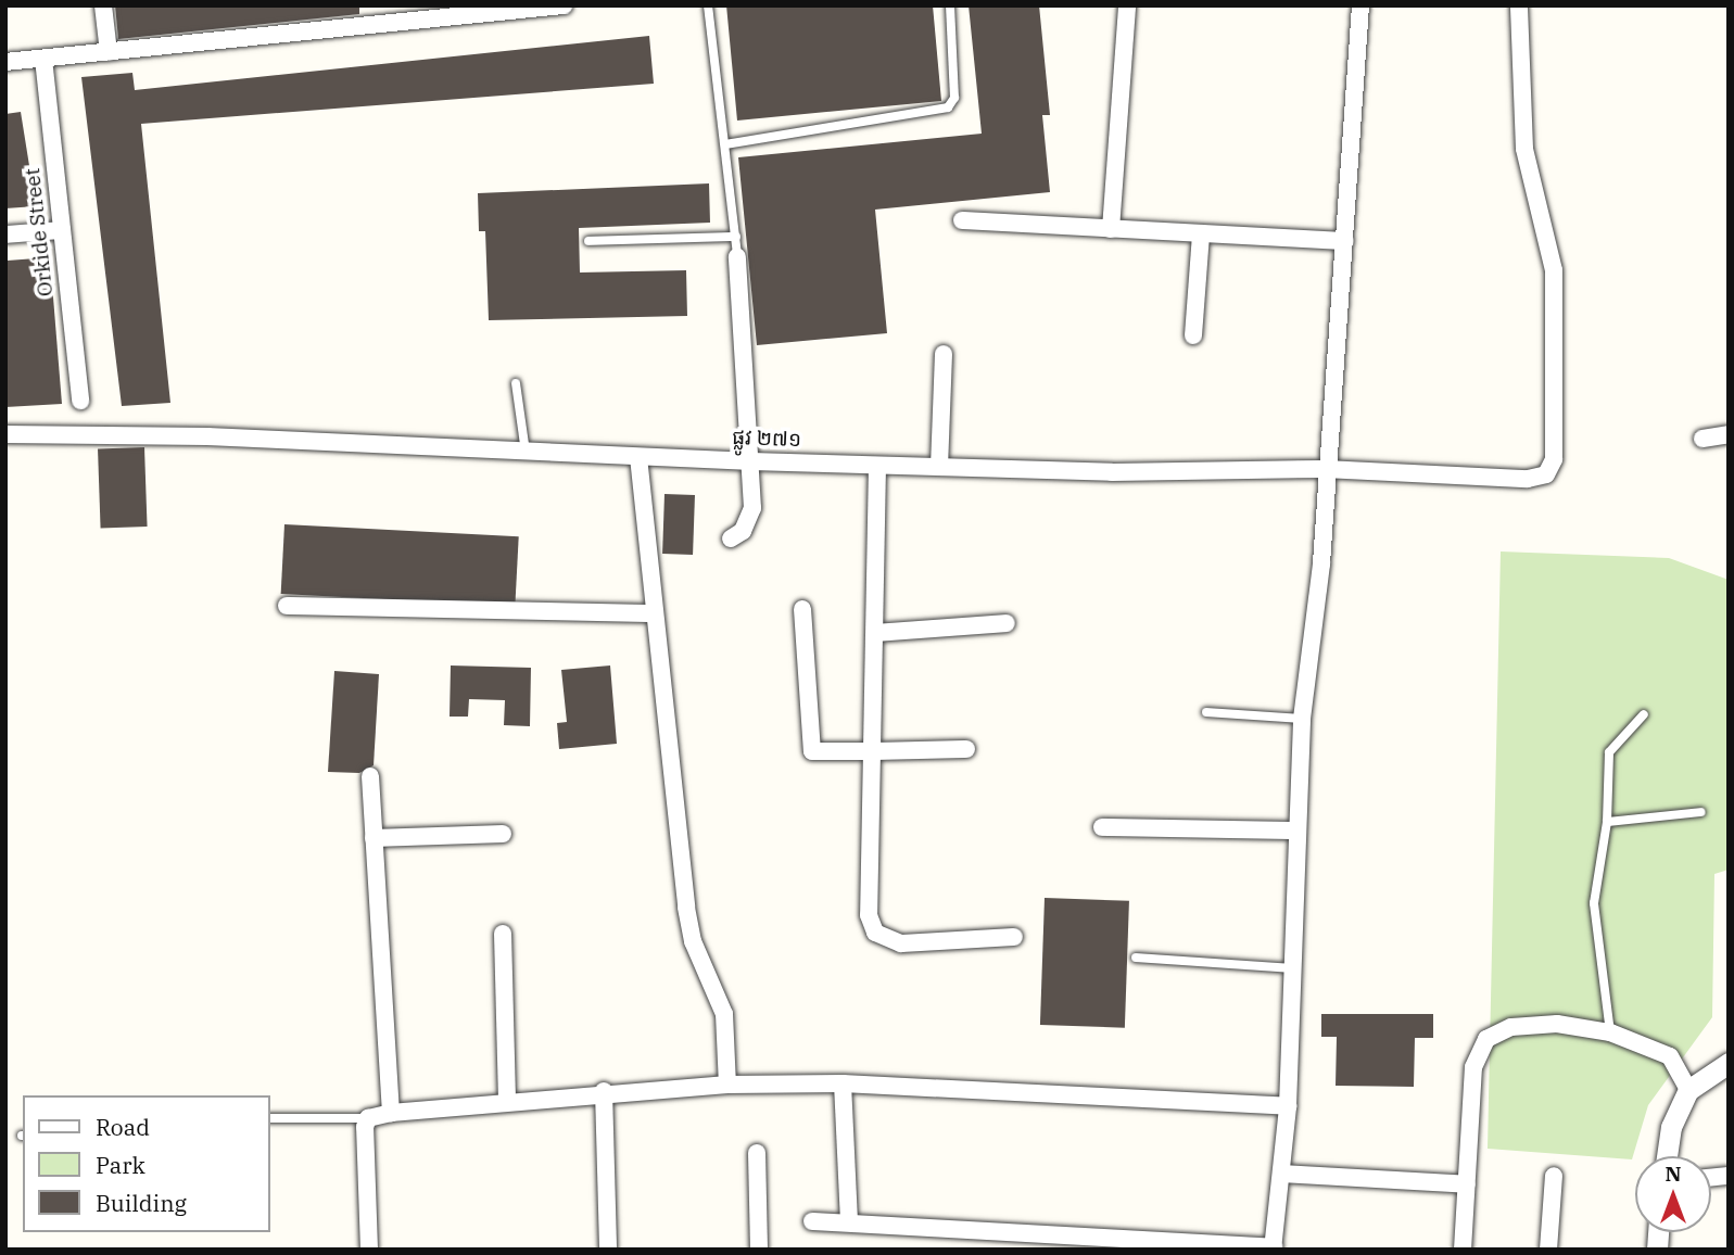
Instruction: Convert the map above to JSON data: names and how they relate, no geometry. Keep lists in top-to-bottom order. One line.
{"streets":{"street":["Orkide Street","ផ្លូវ ២៧១"]},"legend":["Road","Park","Building"],"north":"top"}
